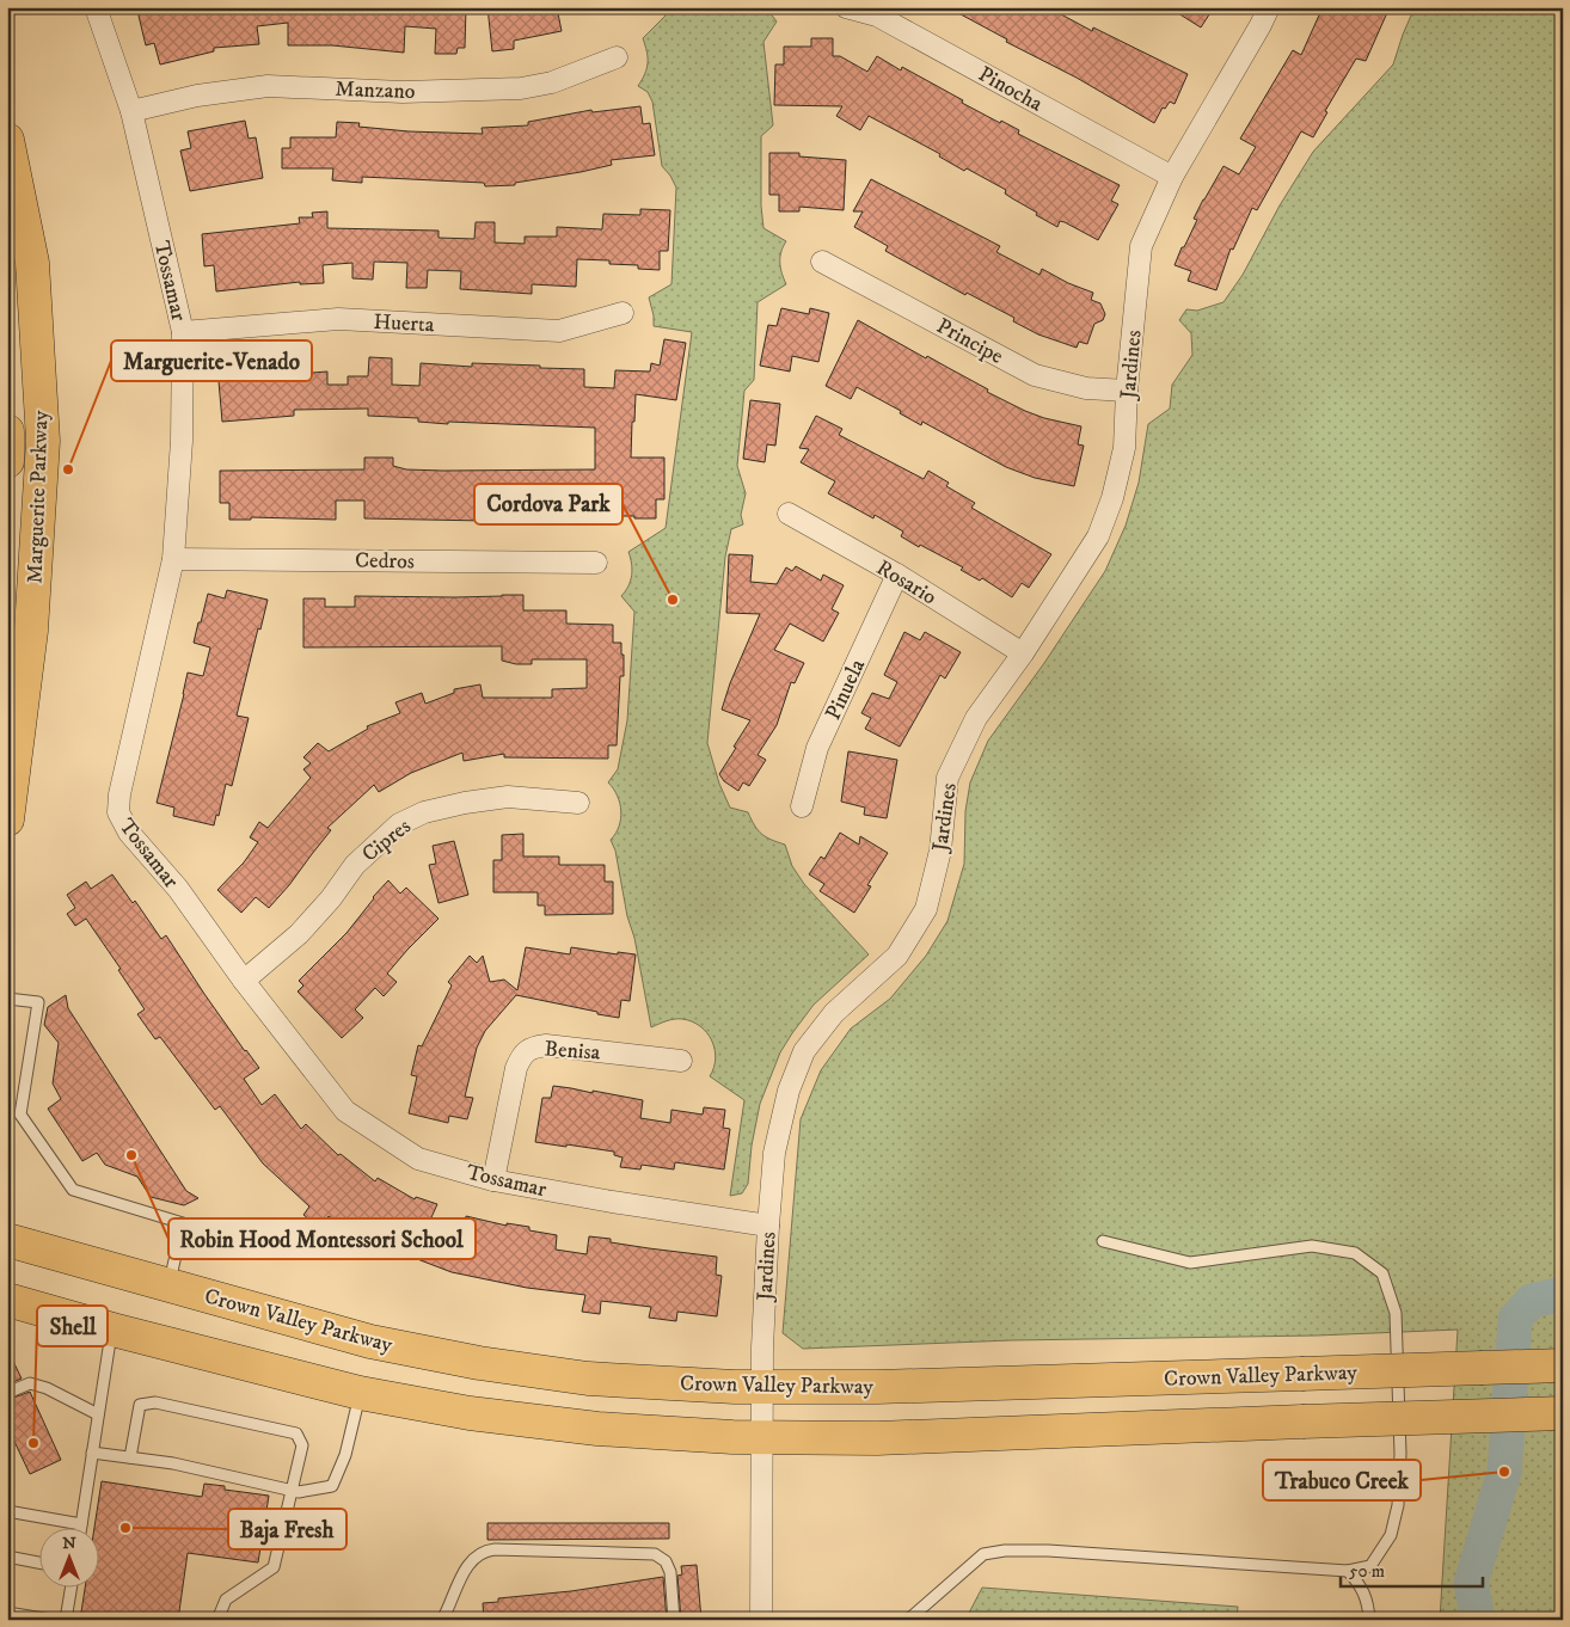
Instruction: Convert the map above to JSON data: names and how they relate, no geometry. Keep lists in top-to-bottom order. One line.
{"streets":{"main road":["Marguerite Parkway","Crown Valley Parkway"],"street":["Pinocha","Manzano","Tossamar","Huerta","Principe","Jardines","Cedros","Rosario","Pinuela","Cipres","Benisa"]},"crossings":[["Pinocha","Jardines"],["Manzano","Tossamar"],["Tossamar","Huerta"],["Tossamar","Jardines"],["Tossamar","Cedros"],["Tossamar","Cipres"],["Tossamar","Benisa"],["Principe","Jardines"],["Jardines","Rosario"],["Jardines","Crown Valley Parkway"],["Rosario","Pinuela"]],"places":["Marguerite-Venado","Cordova Park","Robin Hood Montessori School","Shell","Trabuco Creek","Baja Fresh"],"scale_bar":"50 m","north":"top"}
